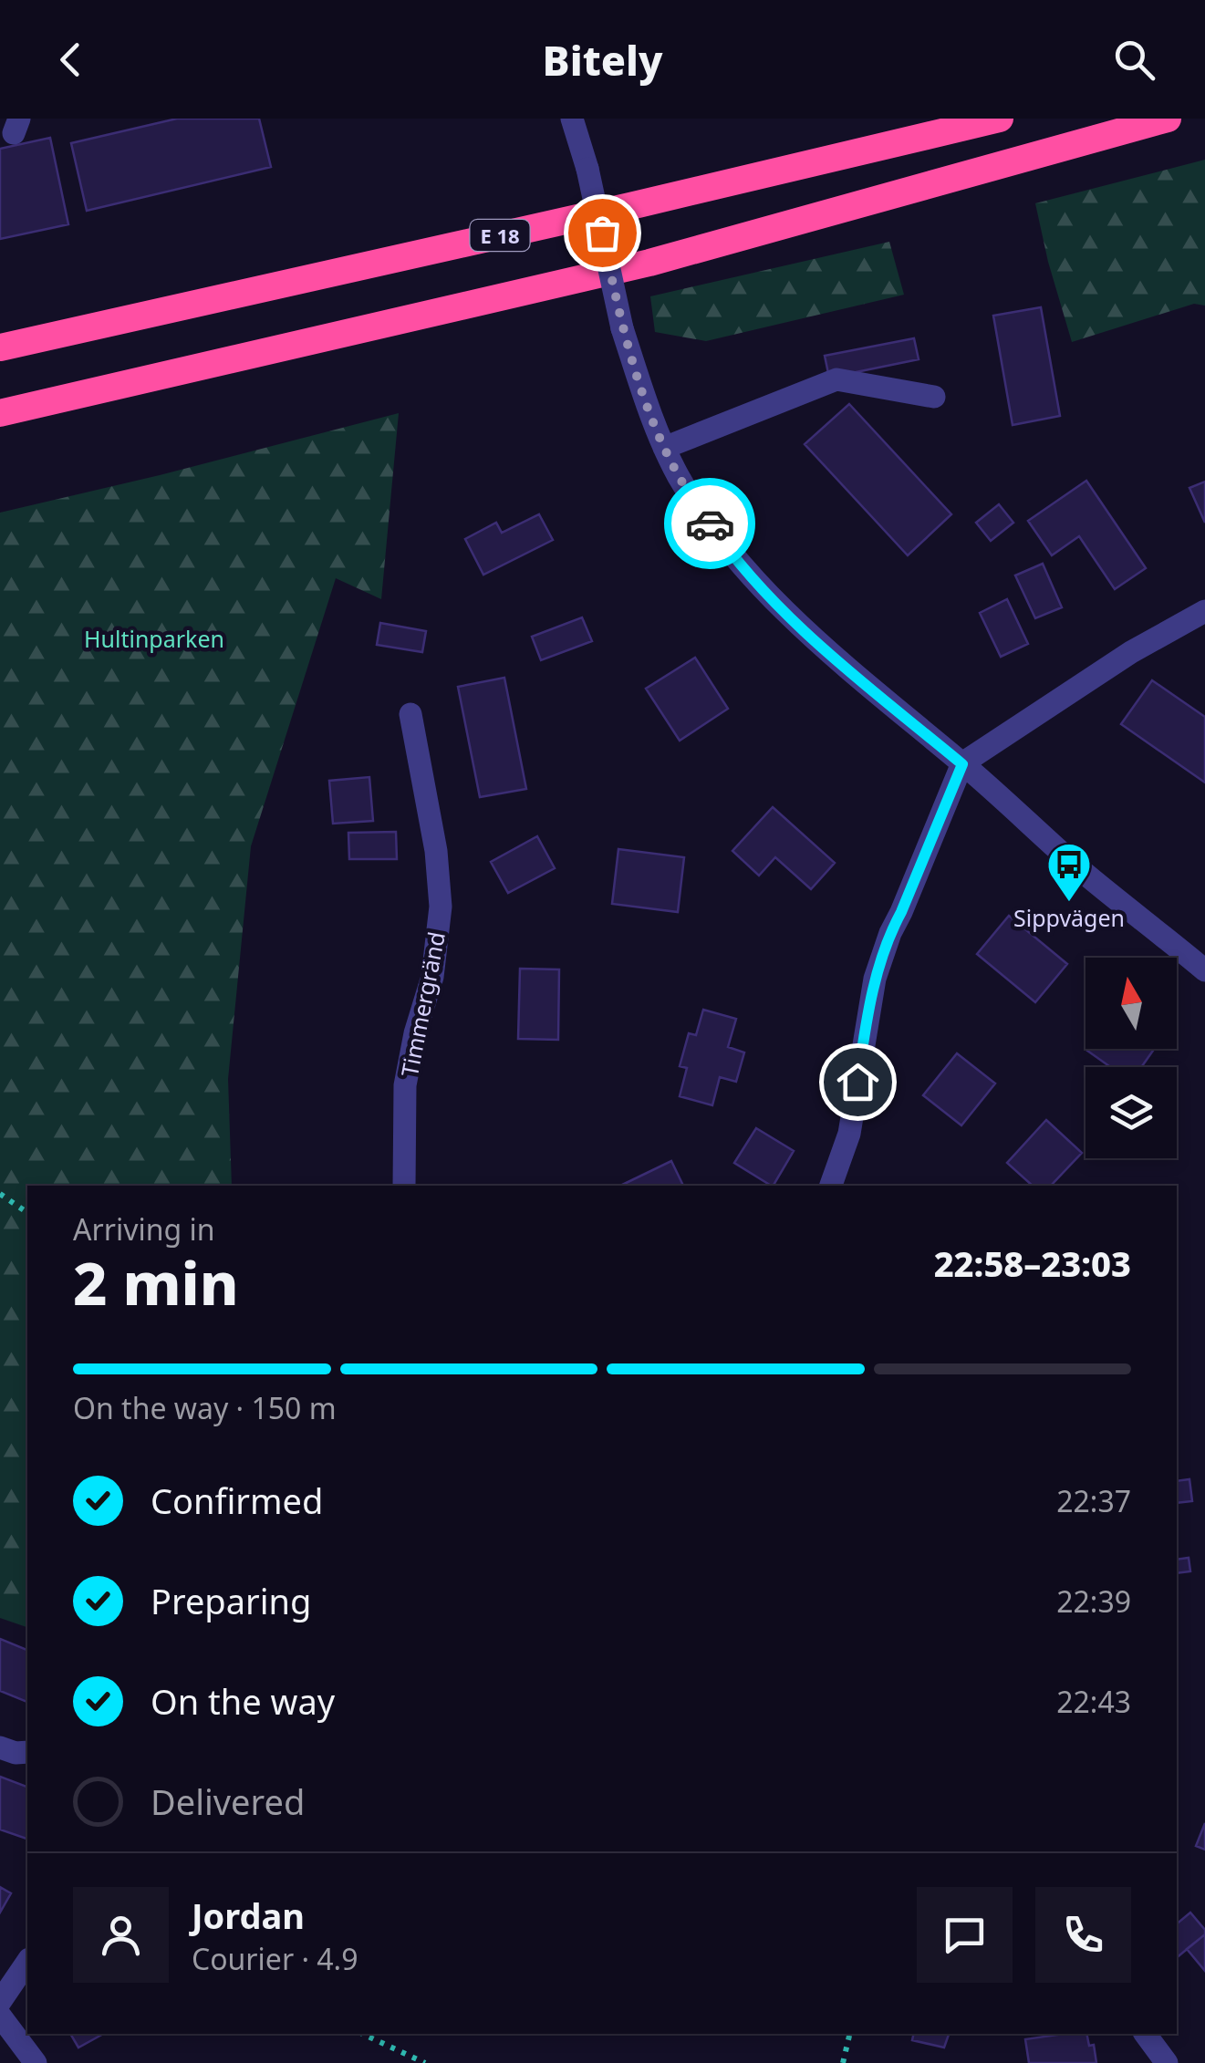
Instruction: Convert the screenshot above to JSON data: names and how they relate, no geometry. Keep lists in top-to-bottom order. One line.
{"streets":{"highway":["E 18"],"street":["Timmergränd"]},"parks":["Hultinparken"],"places":{"bus stop":["Sippvägen"]},"north":"top","page":{"header":"Bitely","heading":["2 min","Arriving in","22:58–23:03"],"panel":["Jordan","Courier · 4.9"],"bar":"On the way · 150 m","list":[["Confirmed","22:37"],["Preparing","22:39"],["On the way","22:43"],"Delivered"]}}
